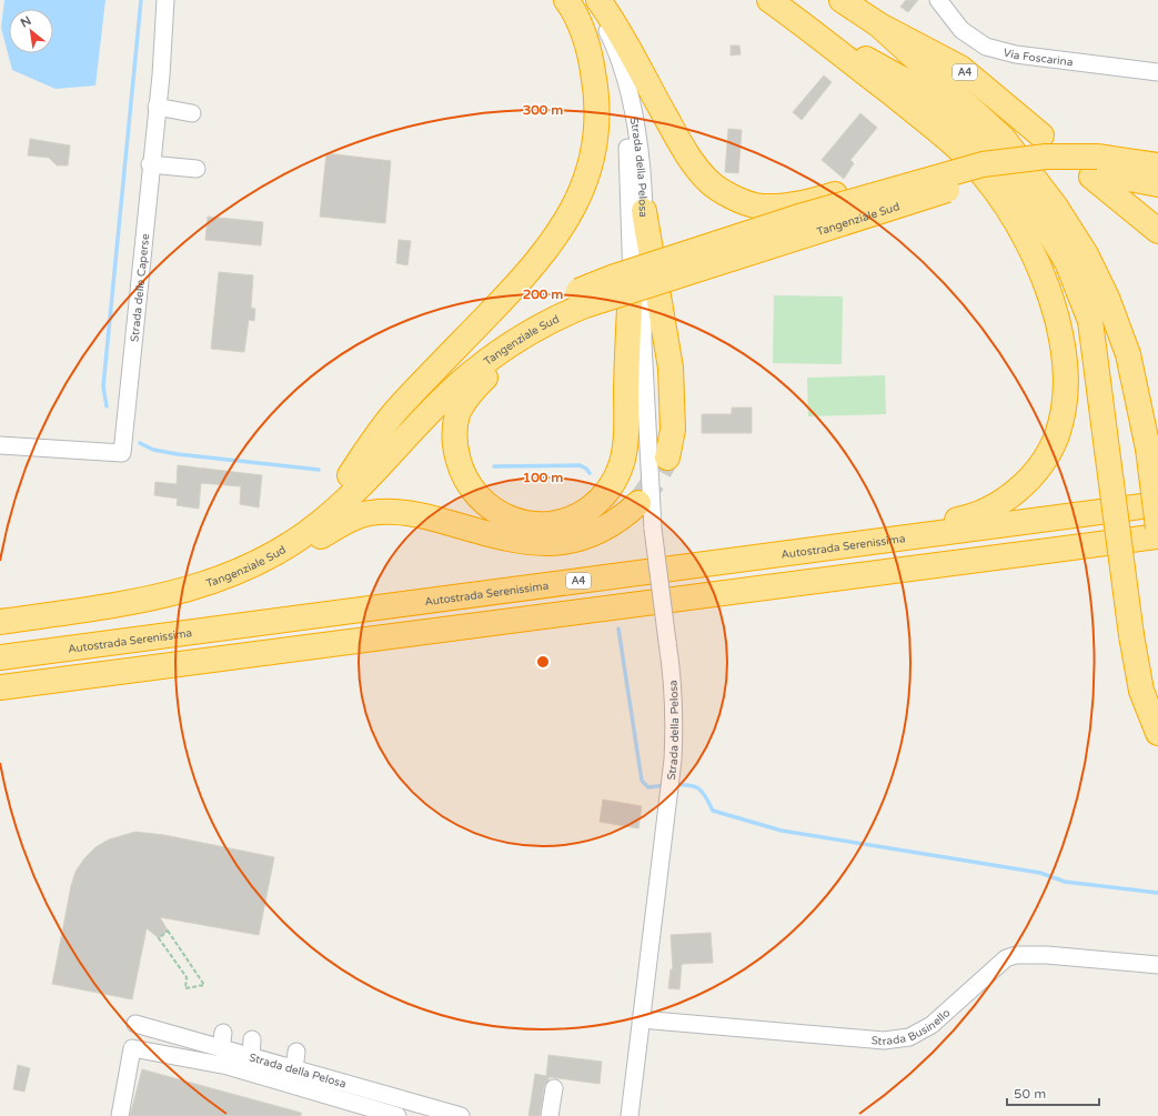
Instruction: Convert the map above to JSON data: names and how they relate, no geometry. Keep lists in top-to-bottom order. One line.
{"streets":{"highway":["A4","Tangenziale Sud","Autostrada Serenissima"],"street":["Via Foscarina","Strada della Pelosa","Strada delle Caperse","Strada Businello"]},"crossings":[["Strada della Pelosa","Strada Businello"]],"scale_bar":"50 m","north":"top left","rings":["300 m","200 m","100 m"]}
